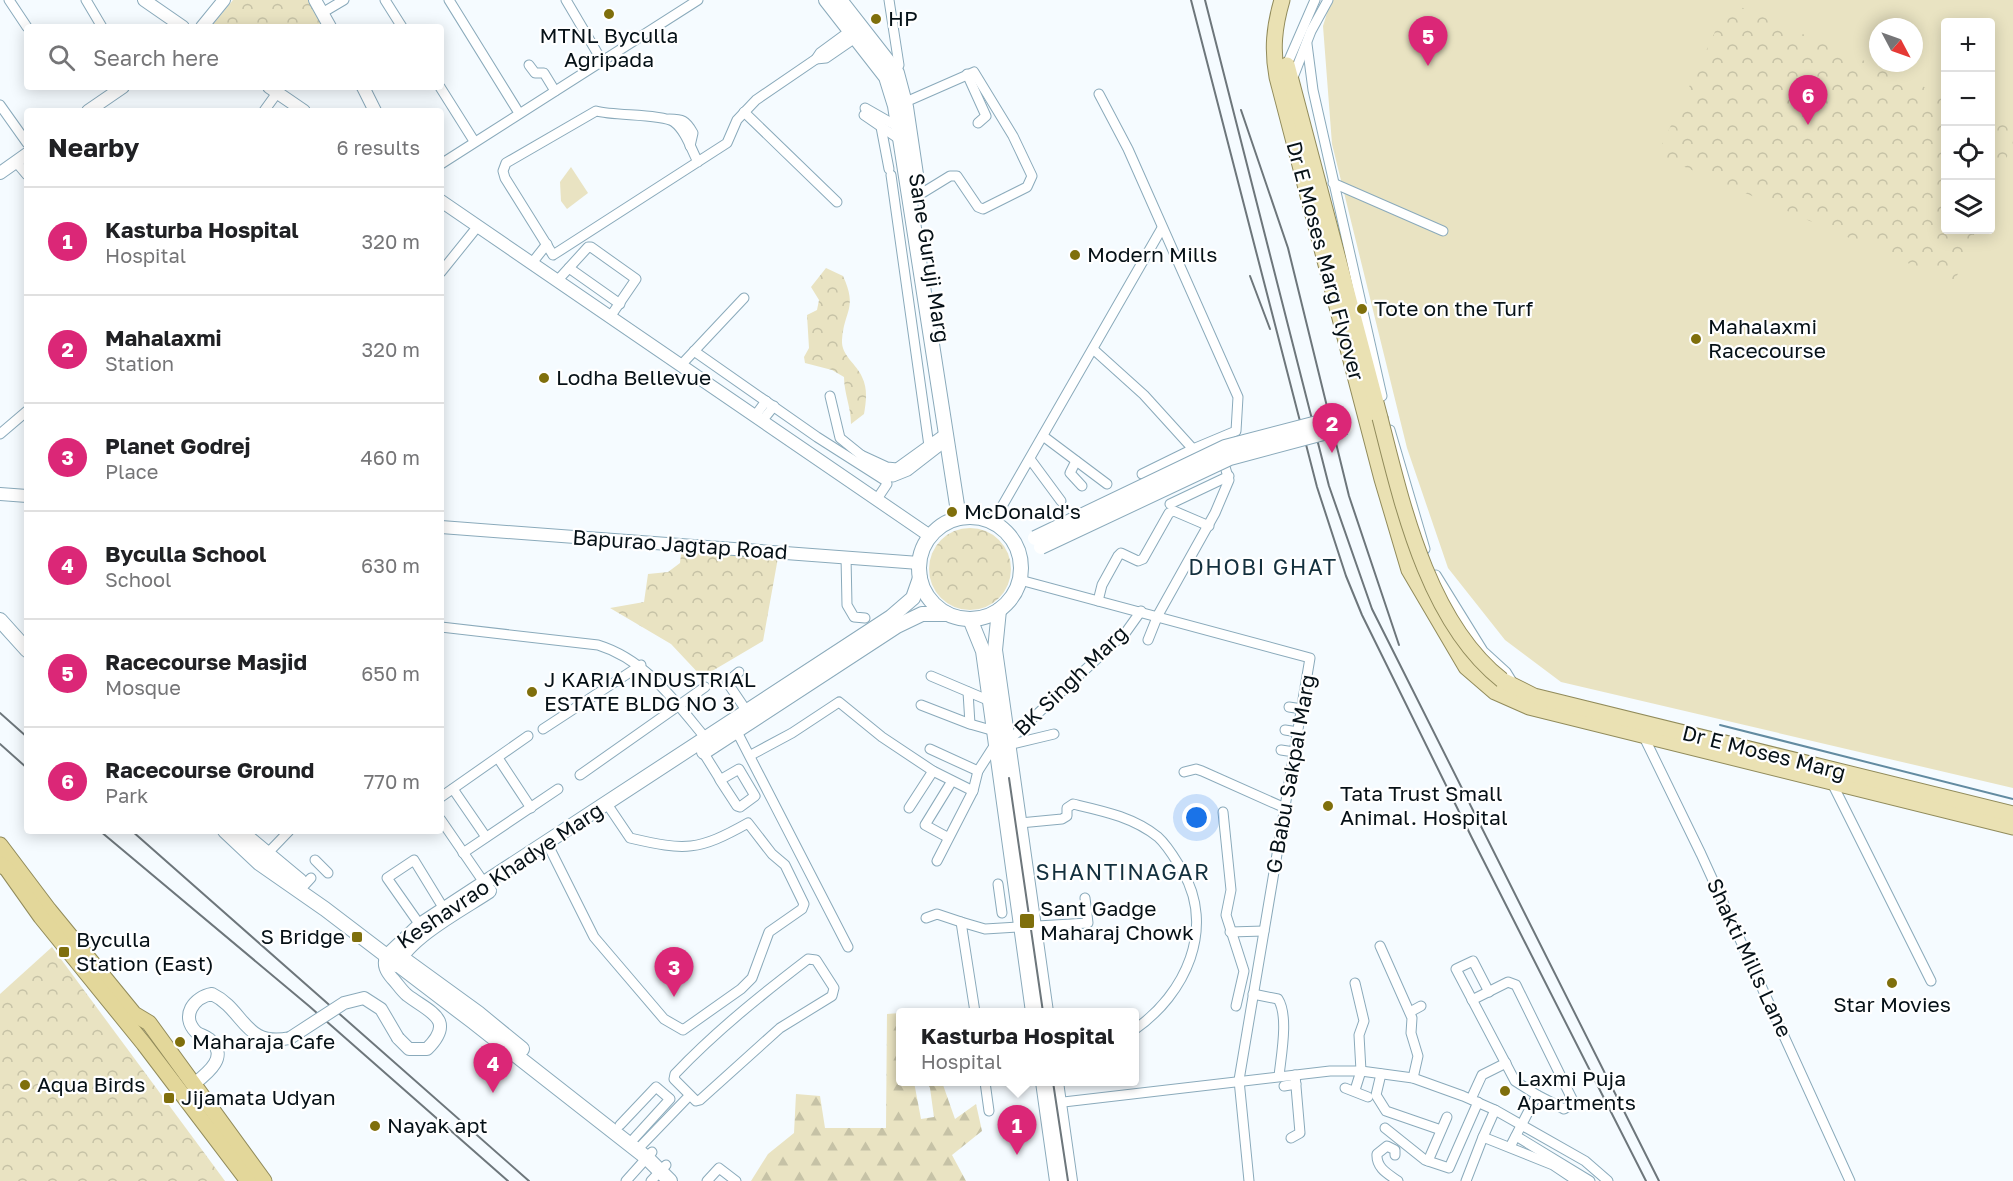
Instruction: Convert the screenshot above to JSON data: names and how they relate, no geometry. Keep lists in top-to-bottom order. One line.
{"streets":{"main road":["Sane Guruji Marg","Dr E Moses Marg Flyover","Dr E Moses Marg","Keshavrao Khadye Marg"],"street":["Bapurao Jagtap Road","BK Singh Marg","G Babu Sakpal Marg","Shakti Mills Lane"]},"crossings":[["Sane Guruji Marg","Bapurao Jagtap Road"],["Sane Guruji Marg","G Babu Sakpal Marg"],["Sane Guruji Marg","Keshavrao Khadye Marg"],["Dr E Moses Marg Flyover","Dr E Moses Marg"],["Dr E Moses Marg Flyover","Shakti Mills Lane"],["Bapurao Jagtap Road","G Babu Sakpal Marg"],["Bapurao Jagtap Road","Keshavrao Khadye Marg"],["BK Singh Marg","G Babu Sakpal Marg"],["Dr E Moses Marg","Shakti Mills Lane"],["G Babu Sakpal Marg","Keshavrao Khadye Marg"]],"districts":["DHOBI GHAT","SHANTINAGAR"],"places":{"other":["MTNL Byculla Agripada","HP","Modern Mills","Tote on the Turf","Mahalaxmi Racecourse","Lodha Bellevue","McDonald's","J KARIA INDUSTRIAL ESTATE BLDG NO 3","Tata Trust Small Animal. Hospital","Star Movies","Maharaja Cafe","Aqua Birds","Laxmi Puja Apartments","Nayak apt"],"transit":["Sant Gadge Maharaj Chowk","S Bridge","Byculla Station (East)","Jijamata Udyan"]},"north":"bottom right","page":{"pins":["5","6","2","3","4","1"],"map_buttons":["+","−"],"search":"Search here","heading":["Nearby","6 results"],"list":[{"mark":"1","name":"Kasturba Hospital","note":"Hospital","value":"320 m"},{"mark":"2","name":"Mahalaxmi","note":"Station","value":"320 m"},{"mark":"3","name":"Planet Godrej","note":"Place","value":"460 m"},{"mark":"4","name":"Byculla School","note":"School","value":"630 m"},{"mark":"5","name":"Racecourse Masjid","note":"Mosque","value":"650 m"},{"mark":"6","name":"Racecourse Ground","note":"Park","value":"770 m"}],"popup":["Kasturba Hospital","Hospital"]}}
